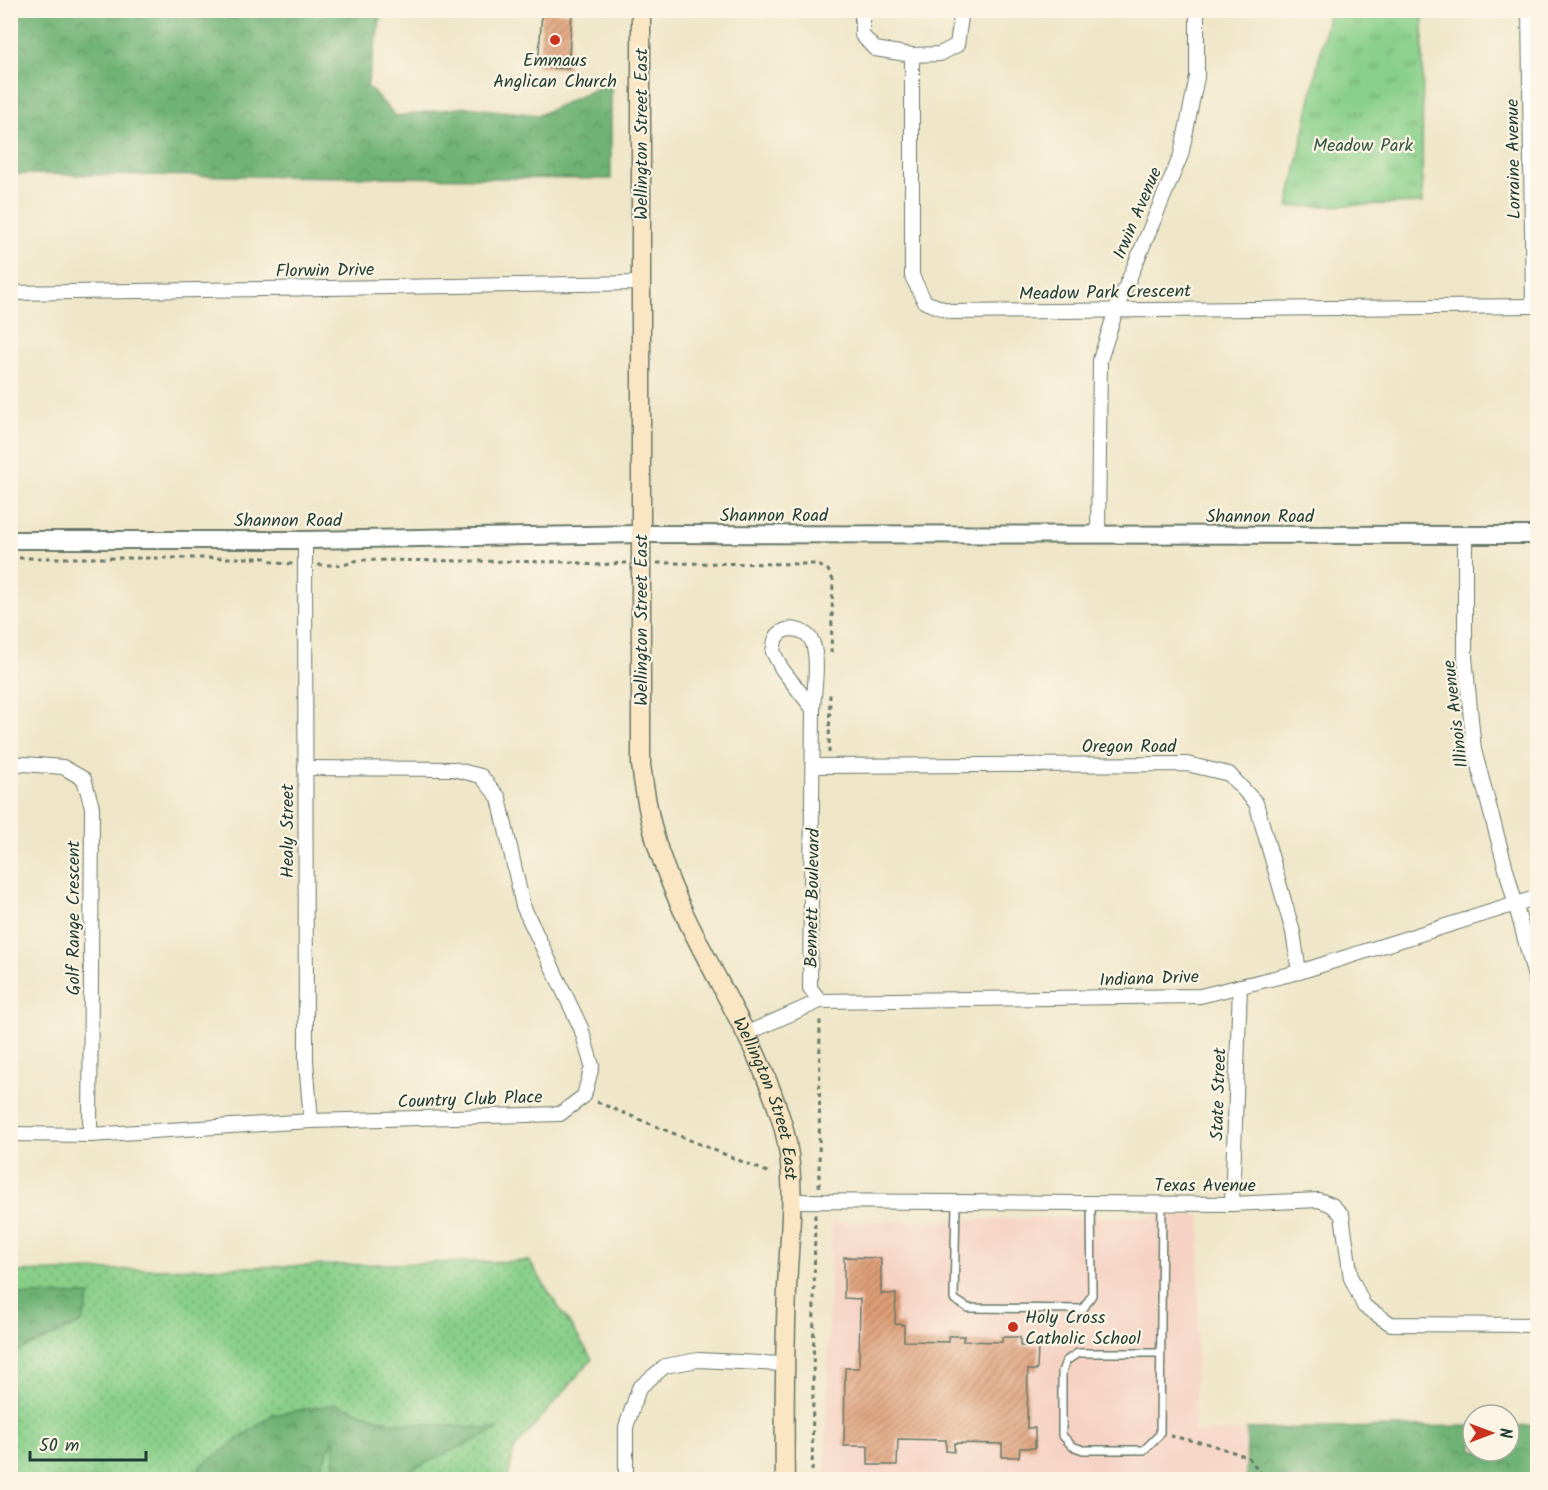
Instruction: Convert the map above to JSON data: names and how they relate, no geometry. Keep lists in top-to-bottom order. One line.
{"streets":{"main road":["Wellington Street East"],"street":["Lorraine Avenue","Irwin Avenue","Florwin Drive","Meadow Park Crescent","Shannon Road","Illinois Avenue","Oregon Road","Healy Street","Bennett Boulevard","Golf Range Crescent","Indiana Drive","State Street","Country Club Place","Texas Avenue"]},"crossings":[["Wellington Street East","Florwin Drive"],["Wellington Street East","Shannon Road"],["Wellington Street East","Texas Avenue"],["Lorraine Avenue","Meadow Park Crescent"],["Irwin Avenue","Meadow Park Crescent"],["Irwin Avenue","Shannon Road"],["Shannon Road","Illinois Avenue"],["Shannon Road","Healy Street"],["Illinois Avenue","Indiana Drive"],["Oregon Road","Bennett Boulevard"],["Oregon Road","Indiana Drive"],["Healy Street","Country Club Place"],["Bennett Boulevard","Indiana Drive"],["Golf Range Crescent","Country Club Place"],["Indiana Drive","State Street"],["State Street","Texas Avenue"]],"parks":["Meadow Park"],"places":["Emmaus Anglican Church","Holy Cross Catholic School"],"scale_bar":"50 m","north":"right"}
